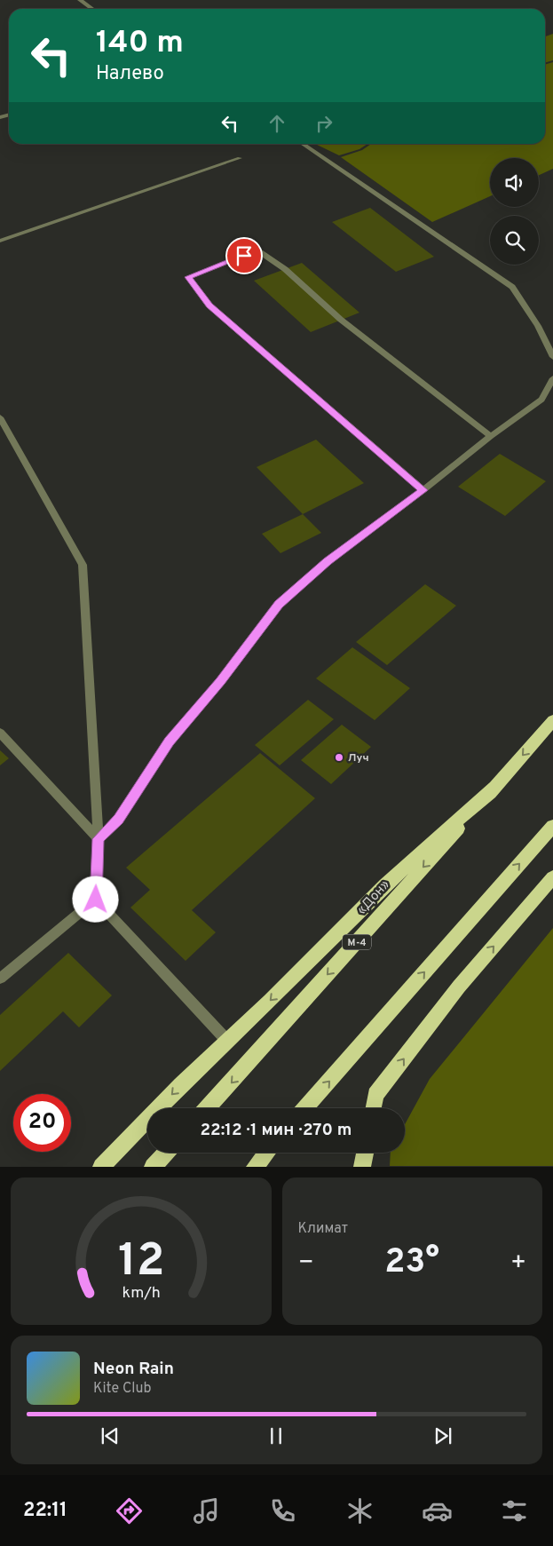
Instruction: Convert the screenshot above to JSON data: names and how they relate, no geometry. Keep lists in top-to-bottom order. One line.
{"streets":{"highway":["«Дон»","М-4"]},"places":["Луч"],"page":{"turn":["140 m","Налево"],"limit":"20","trip":"22:12 · 1 мин · 270 m","tile":"Климат","heat":["−","23°","+"],"song":["Neon Rain","Kite Club"],"tabs":"22:11","gauge":["12","km/h"]}}
